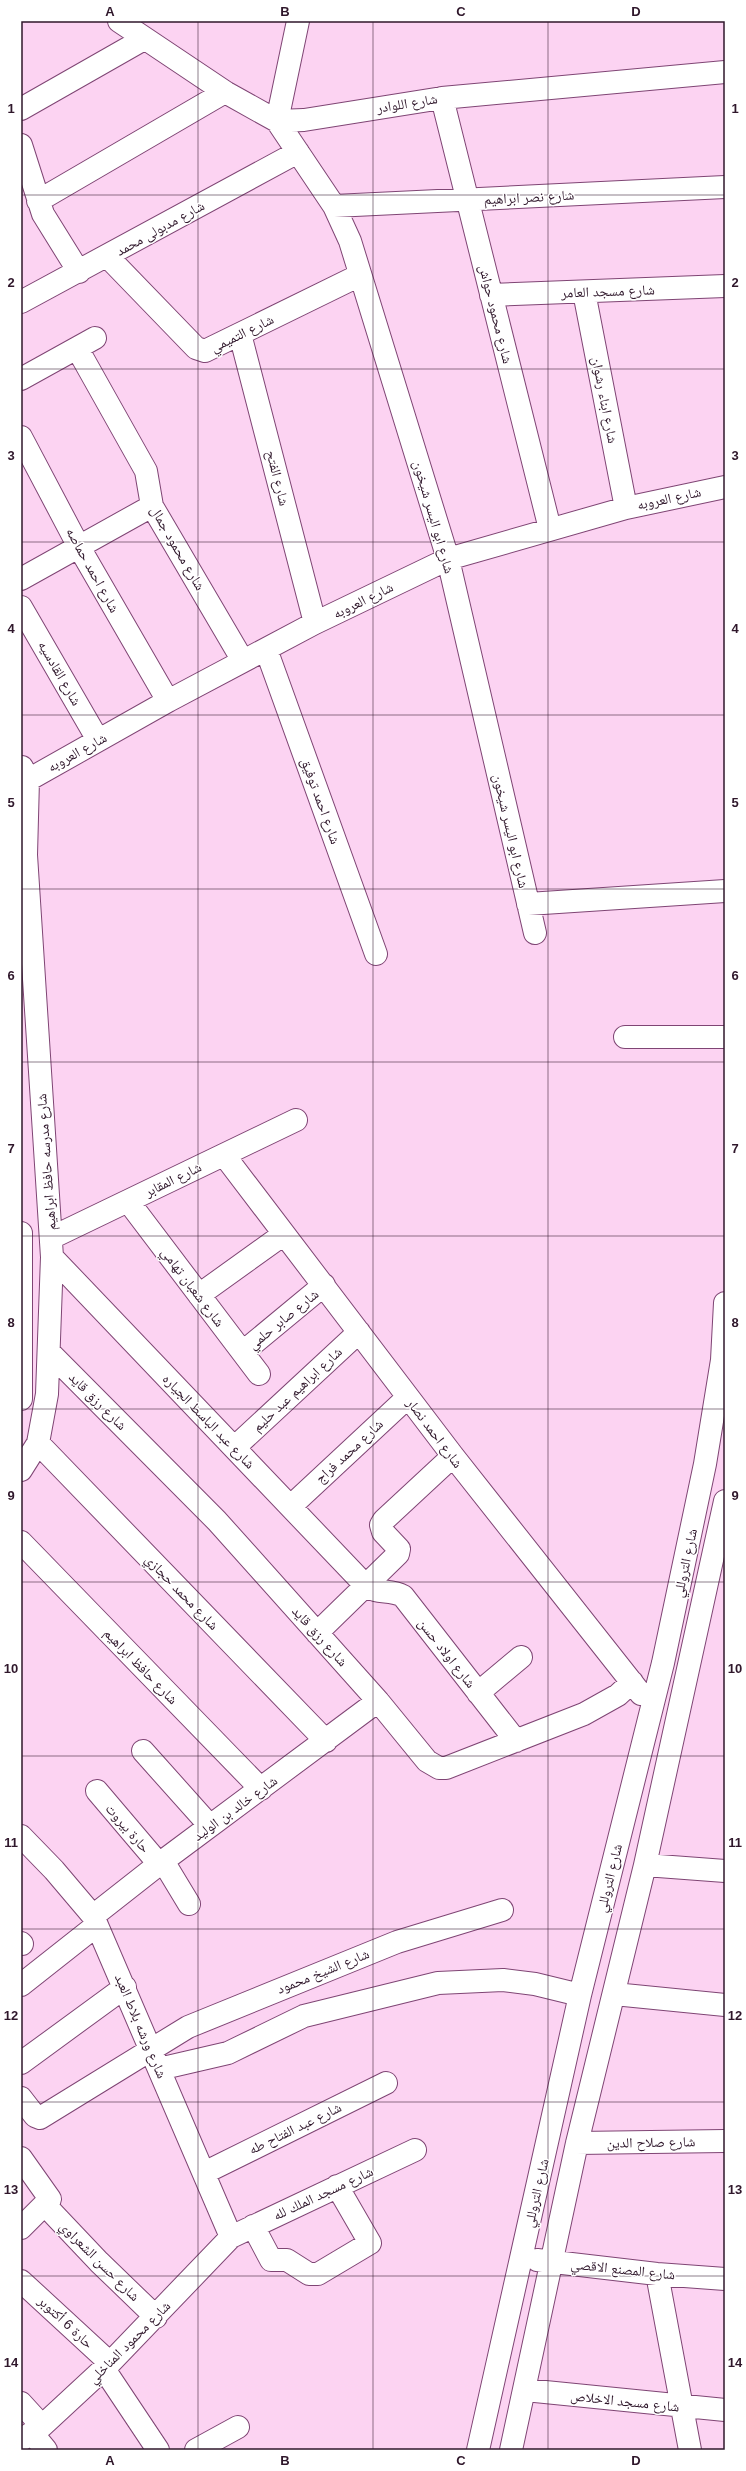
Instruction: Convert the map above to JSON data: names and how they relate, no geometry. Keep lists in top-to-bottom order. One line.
{"streets":{"street":["شارع اللوادر","شارع نصر ابراهيم","شارع مدبولى محمد","شارع مسجد العامر","شارع محمود حواش","شارع التميمي","شارع ابناء رشوان","شارع الفتح","شارع العروبه","شارع ابو اليسر شيخون","شارع محمود جمال","شارع احمد حماصه","شارع القادسيه","شارع احمد توفيق","شارع مدرسه حافظ ابراهيم","شارع المقابر","شارع شعبان تهامي","شارع صابر حلمي","شارع ابراهيم عبد حليم","شارع رزق قايد","شارع عبد الباسط الجياره","شارع احمد نصار","شارع محمد فراج","شارع التروللي","شارع محمد حجازي","شارع اولاد حسن","شارع حافظ ابراهيم","شارع خالد بن الوليد","حارة بيروت","شارع الشيخ محمود","شارع ورشه بلاط العبد","شارع عبد الفتاح طه","شارع صلاح الدين","شارع مسجد الملك لله","شارع حسن الشعراوي","شارع المصنع الاقصي","حارة 6 أكتوبر","شارع محمود المناخلي","شارع مسجد الاخلاص"]},"crossings":[["شارع اللوادر","شارع محمود حواش"],["شارع اللوادر","شارع ابو اليسر شيخون"],["شارع نصر ابراهيم","شارع محمود حواش"],["شارع نصر ابراهيم","شارع ابو اليسر شيخون"],["شارع مدبولى محمد","شارع التميمي"],["شارع مدبولى محمد","شارع ابو اليسر شيخون"],["شارع مسجد العامر","شارع محمود حواش"],["شارع مسجد العامر","شارع ابناء رشوان"],["شارع محمود حواش","شارع العروبه"],["شارع التميمي","شارع الفتح"],["شارع التميمي","شارع ابو اليسر شيخون"],["شارع ابناء رشوان","شارع العروبه"],["شارع الفتح","شارع العروبه"],["شارع العروبه","شارع ابو اليسر شيخون"],["شارع العروبه","شارع محمود جمال"],["شارع العروبه","شارع احمد حماصه"],["شارع العروبه","شارع القادسيه"],["شارع العروبه","شارع احمد توفيق"],["شارع العروبه","شارع مدرسه حافظ ابراهيم"],["شارع مدرسه حافظ ابراهيم","شارع المقابر"],["شارع مدرسه حافظ ابراهيم","شارع رزق قايد"],["شارع مدرسه حافظ ابراهيم","شارع عبد الباسط الجياره"],["شارع مدرسه حافظ ابراهيم","شارع محمد حجازي"],["شارع المقابر","شارع شعبان تهامي"],["شارع المقابر","شارع عبد الباسط الجياره"],["شارع المقابر","شارع احمد نصار"],["شارع شعبان تهامي","شارع صابر حلمي"],["شارع صابر حلمي","شارع احمد نصار"],["شارع ابراهيم عبد حليم","شارع عبد الباسط الجياره"],["شارع ابراهيم عبد حليم","شارع احمد نصار"],["شارع رزق قايد","شارع احمد نصار"],["شارع رزق قايد","شارع اولاد حسن"],["شارع رزق قايد","شارع خالد بن الوليد"],["شارع عبد الباسط الجياره","شارع محمد فراج"],["شارع عبد الباسط الجياره","شارع اولاد حسن"],["شارع احمد نصار","شارع محمد فراج"],["شارع احمد نصار","شارع التروللي"],["شارع التروللي","شارع صلاح الدين"],["شارع التروللي","شارع المصنع الاقصي"],["شارع التروللي","شارع مسجد الاخلاص"],["شارع محمد حجازي","شارع خالد بن الوليد"],["شارع حافظ ابراهيم","شارع خالد بن الوليد"],["شارع خالد بن الوليد","حارة بيروت"],["شارع خالد بن الوليد","شارع ورشه بلاط العبد"],["شارع الشيخ محمود","شارع ورشه بلاط العبد"],["شارع ورشه بلاط العبد","شارع عبد الفتاح طه"],["شارع ورشه بلاط العبد","شارع مسجد الملك لله"],["شارع ورشه بلاط العبد","شارع محمود المناخلي"],["شارع مسجد الملك لله","شارع محمود المناخلي"],["شارع حسن الشعراوي","شارع محمود المناخلي"],["حارة 6 أكتوبر","شارع محمود المناخلي"]],"grid":{"columns":["A","B","C","D"],"rows":["1","2","3","4","5","6","7","8","9","10","11","12","13","14"]}}
